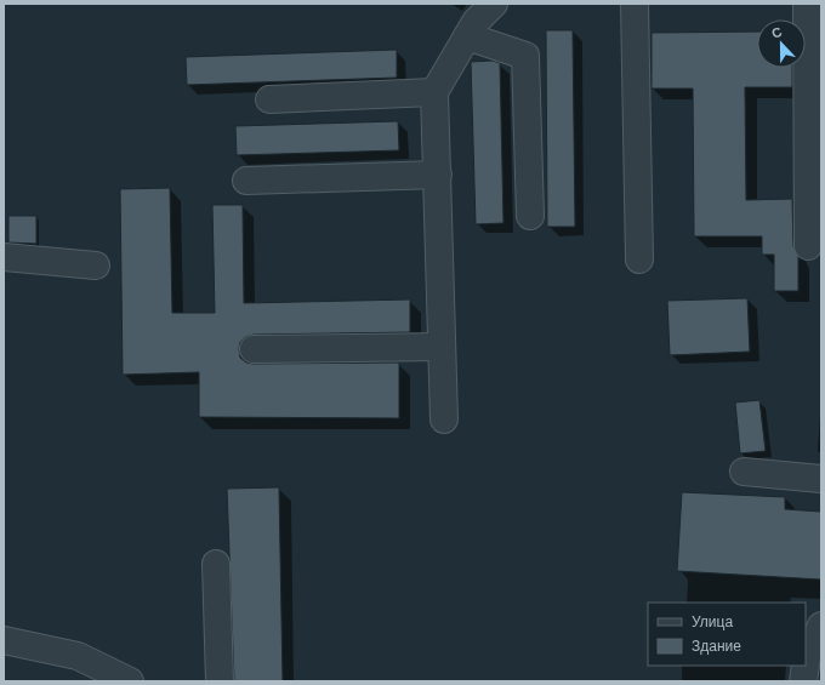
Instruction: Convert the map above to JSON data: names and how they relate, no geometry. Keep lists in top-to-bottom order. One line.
{"legend":["Улица","Здание"],"north":"top"}
